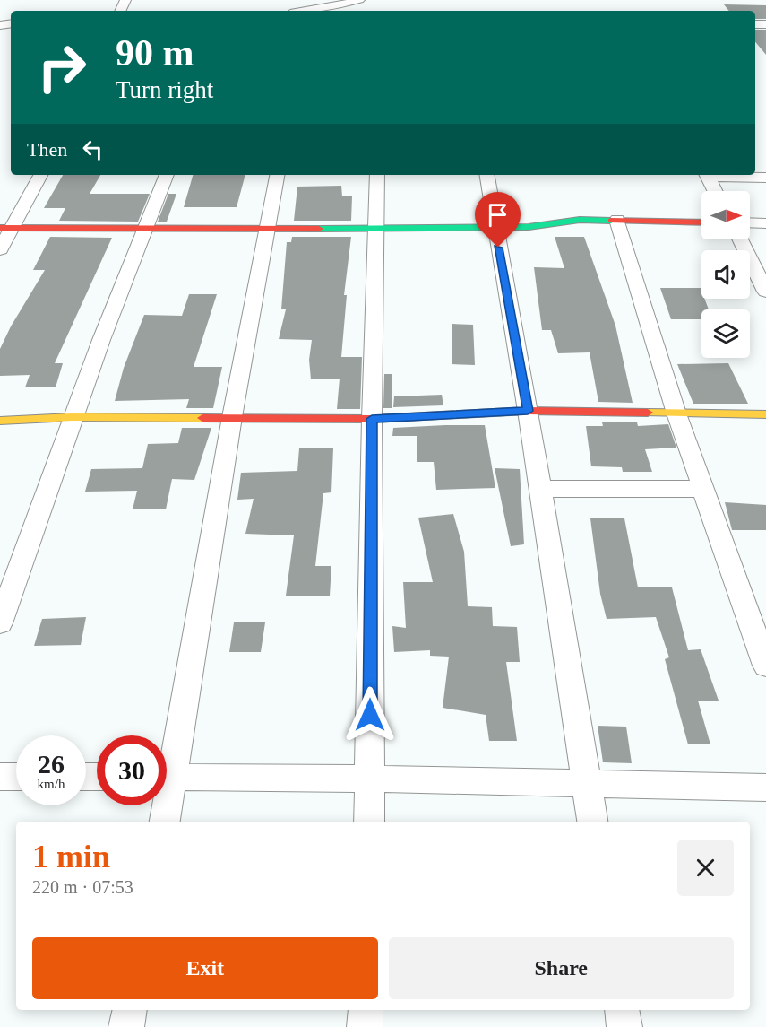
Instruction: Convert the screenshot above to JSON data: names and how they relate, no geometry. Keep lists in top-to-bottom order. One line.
{"north":"right","page":{"turn":["90 m","Turn right"],"then":"Then","speed":"26 km/h","limit":"30","heading":["1 min","220 m · 07:53"],"buttons":["Exit","Share"]}}
